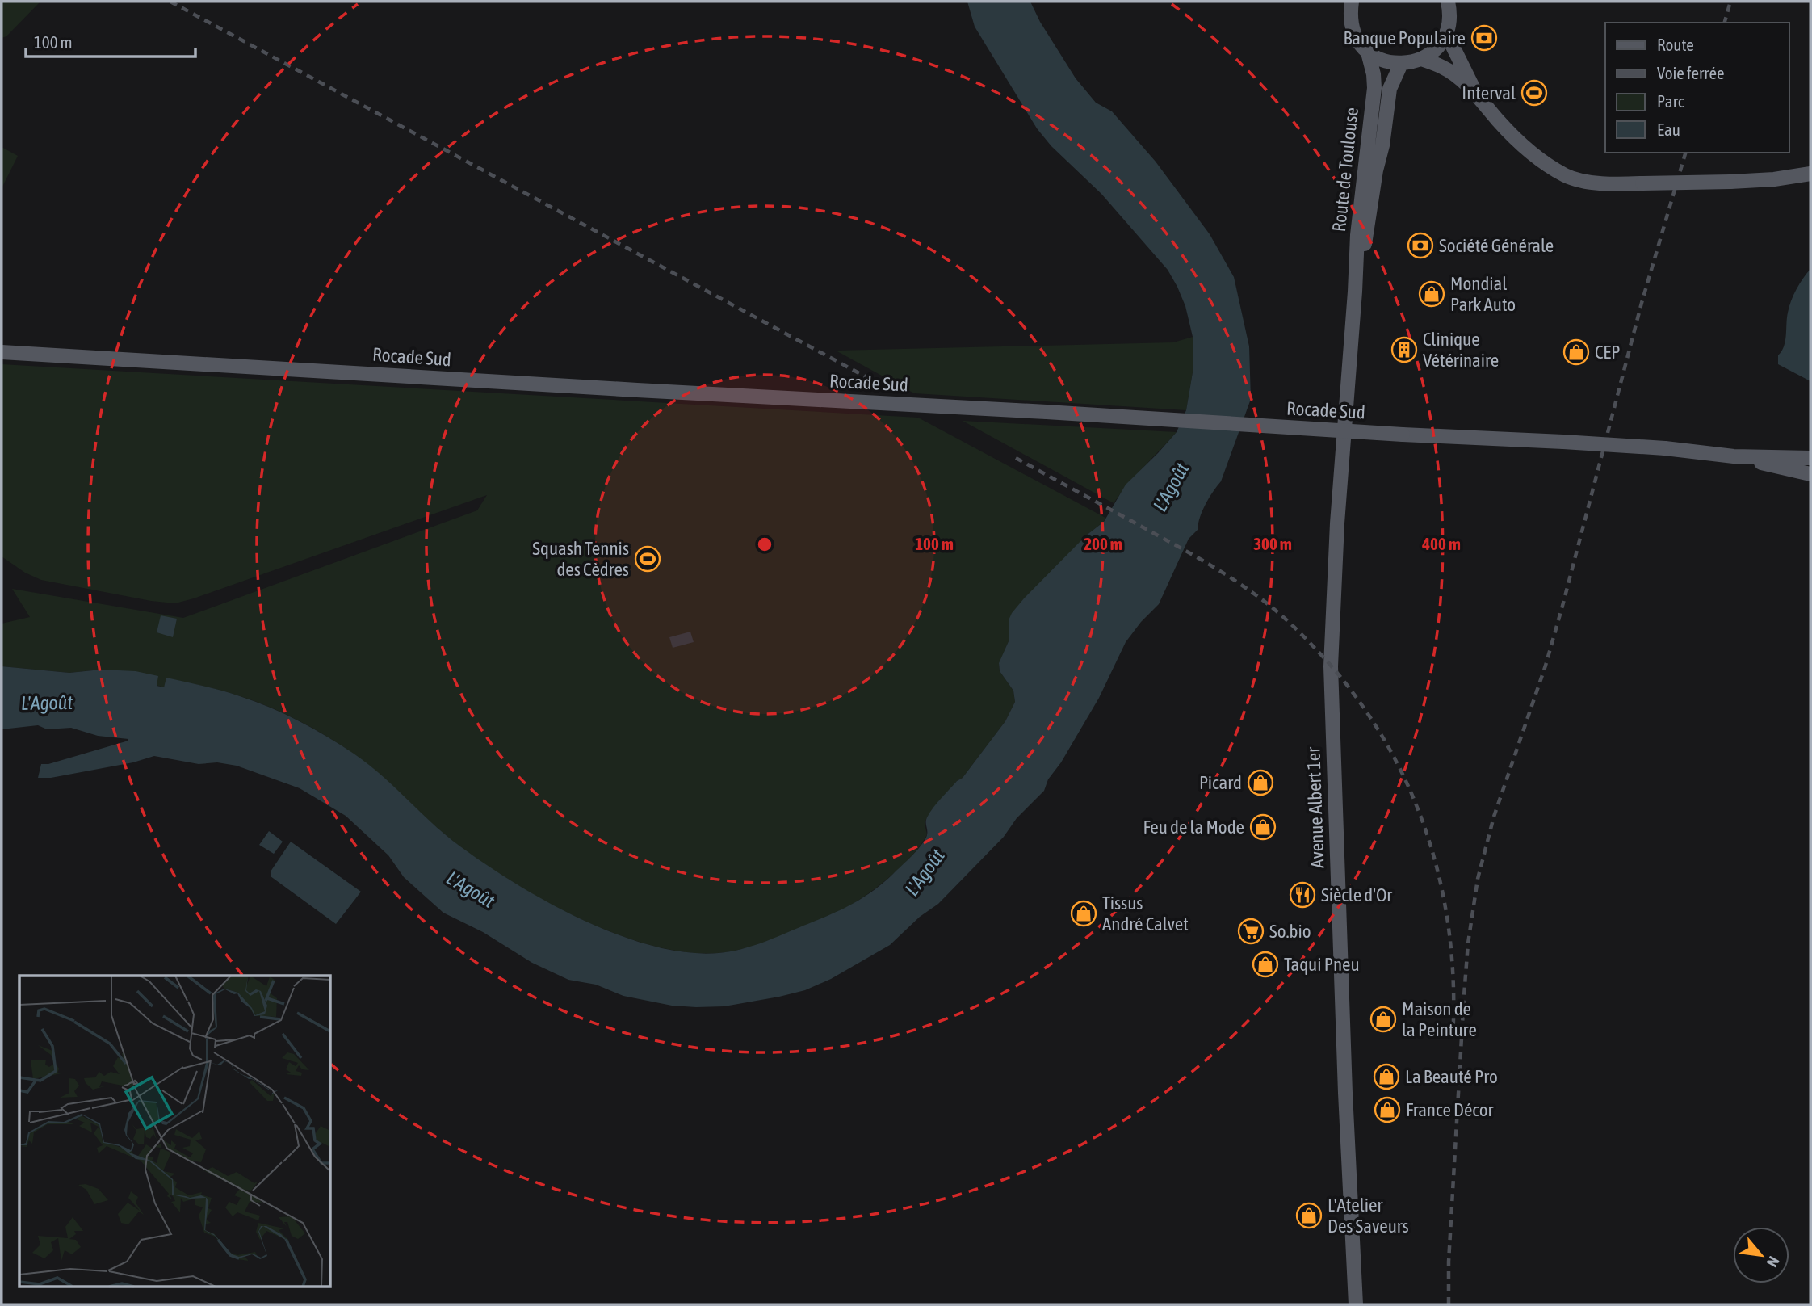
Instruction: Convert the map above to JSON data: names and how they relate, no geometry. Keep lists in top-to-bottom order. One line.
{"streets":{"main road":["Route de Toulouse","Rocade Sud","Avenue Albert 1er"]},"crossings":[["Route de Toulouse","Avenue Albert 1er"]],"water":["L'Agoût"],"places":{"bank":["Banque Populaire","Société Générale"],"sports":["Interval","Squash Tennis des Cèdres"],"shop":["Mondial Park Auto","CEP","Picard","Feu de la Mode","Tissus André Calvet","Taqui Pneu","Maison de la Peinture","La Beauté Pro","France Décor","L'Atelier Des Saveurs"],"building":["Clinique Vétérinaire"],"restaurant":["Siècle d'Or"],"supermarket":["So.bio"]},"legend":["Route","Voie ferrée","Parc","Eau"],"scale_bar":"100 m","north":"bottom right","rings":["100 m","200 m","300 m","400 m"]}
